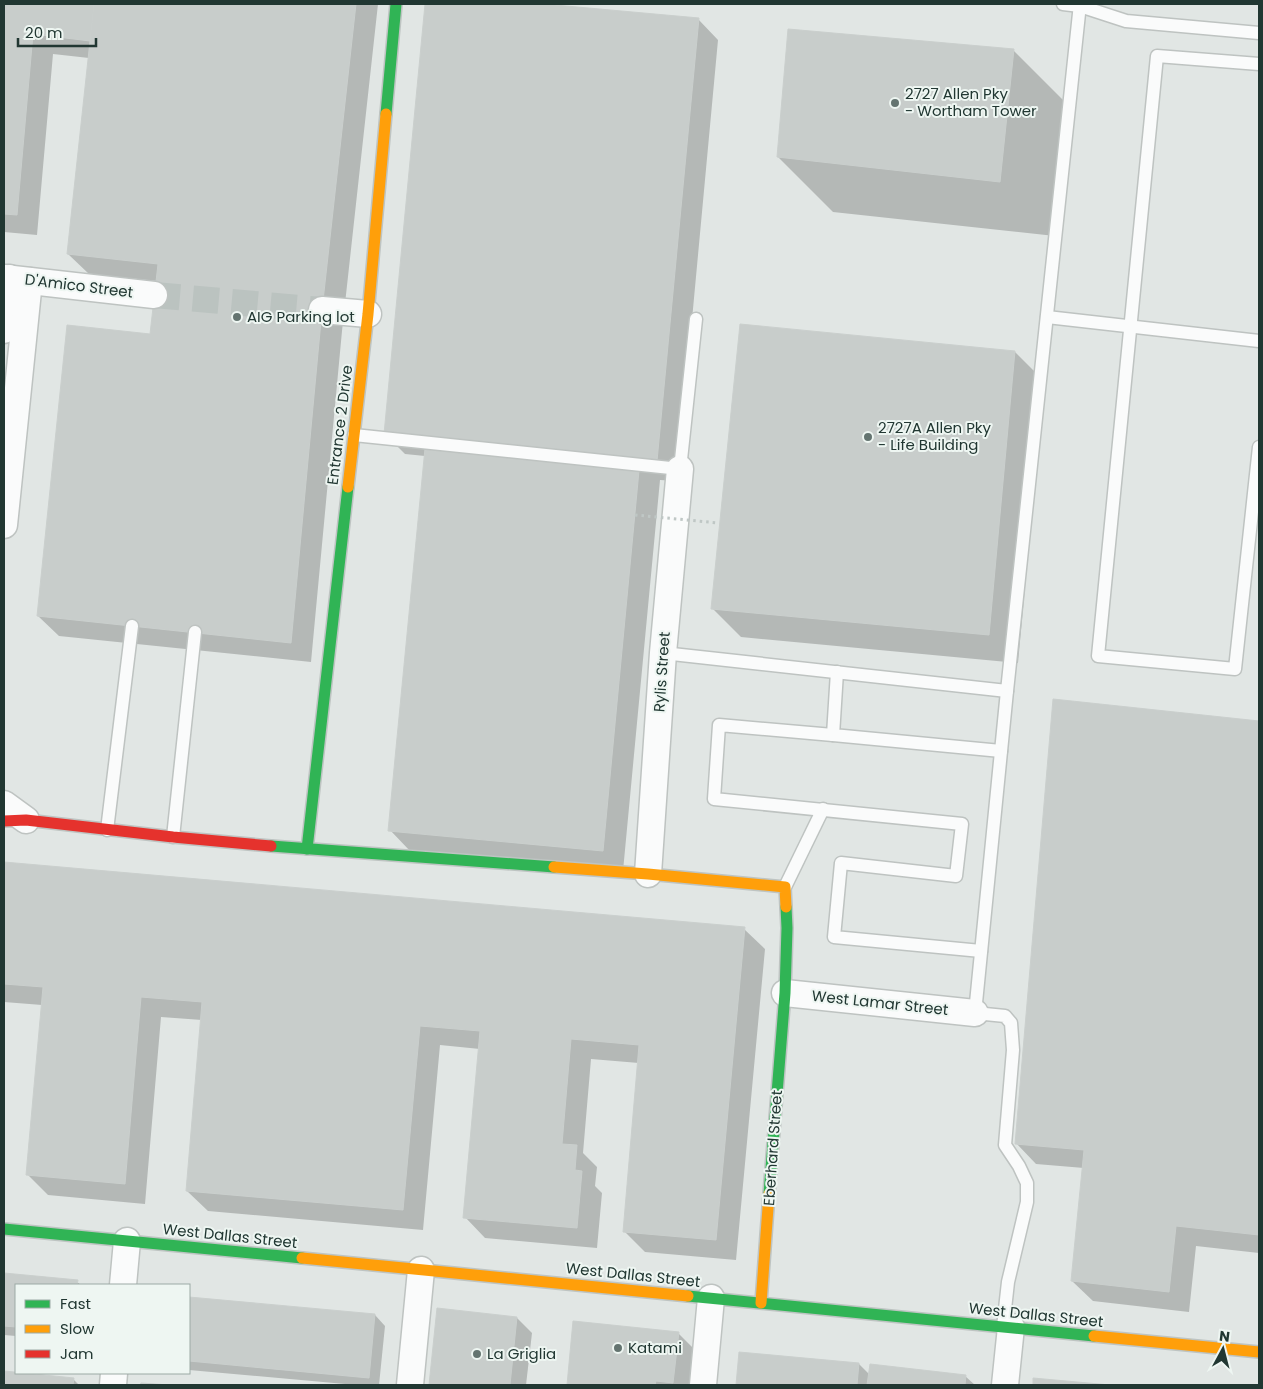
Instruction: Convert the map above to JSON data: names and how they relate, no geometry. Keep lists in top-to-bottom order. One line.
{"streets":{"street":["D'Amico Street","Entrance 2 Drive","Rylis Street","West Lamar Street","Eberhard Street","West Dallas Street"]},"crossings":[["West Lamar Street","Eberhard Street"],["Eberhard Street","West Dallas Street"]],"places":["2727 Allen Pky - Wortham Tower","AIG Parking lot","2727A Allen Pky - Life Building","Katami","La Griglia"],"legend":["Fast","Slow","Jam"],"scale_bar":"20 m","north":"top"}
